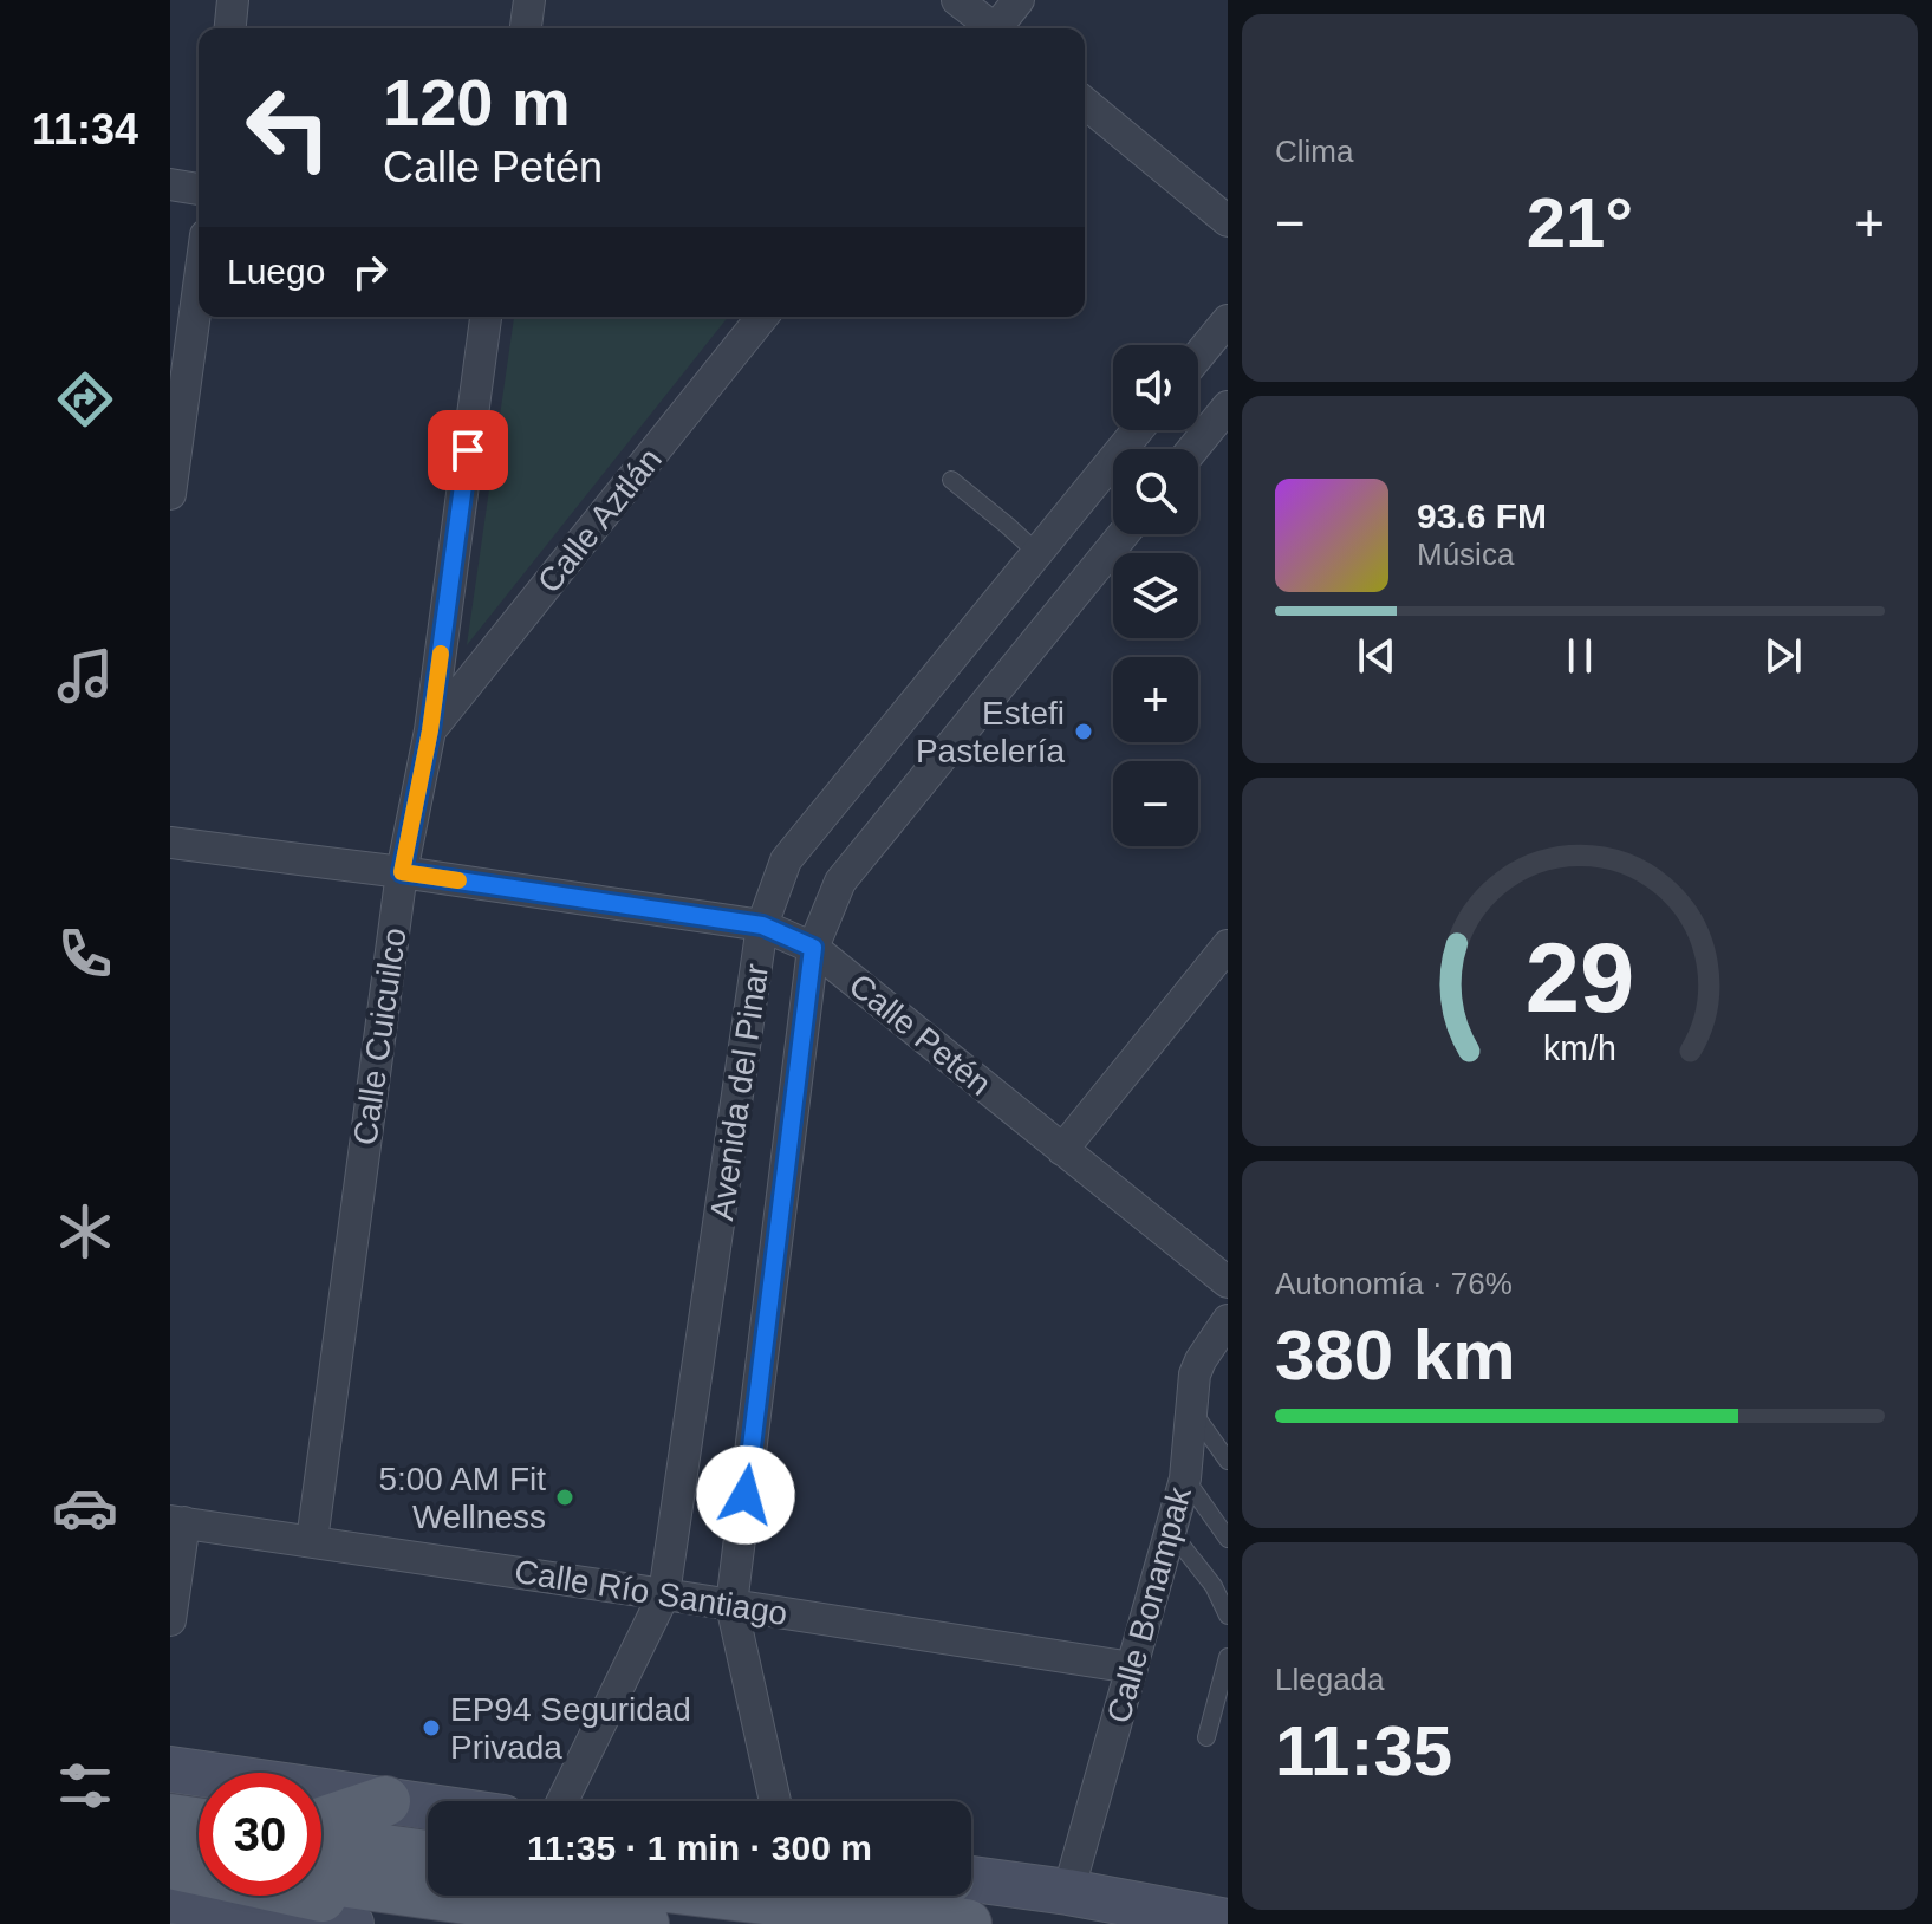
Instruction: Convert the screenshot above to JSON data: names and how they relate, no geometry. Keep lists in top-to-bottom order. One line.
{"streets":{"street":["Calle Aztlán","Calle Petén","Calle Cuicuilco","Avenida del Pinar","Calle Río Santiago","Calle Bonampak"]},"crossings":[["Calle Aztlán","Calle Cuicuilco"],["Calle Petén","Calle Cuicuilco"],["Calle Petén","Avenida del Pinar"],["Calle Cuicuilco","Calle Río Santiago"],["Avenida del Pinar","Calle Río Santiago"],["Calle Río Santiago","Calle Bonampak"]],"places":["Estefi Pastelería","5:00 AM Fit Wellness","EP94 Seguridad Privada"],"page":{"tabs":"11:34","tile":["Clima",["Autonomía · 76%","380 km"],["Llegada","11:35"]],"turn":["120 m","Calle Petén"],"heat":["−","21°","+"],"then":"Luego","map_buttons":["+","−"],"song":["93.6 FM","Música"],"limit":"30","trip":"11:35 · 1 min · 300 m","gauge":["29","km/h"]}}
